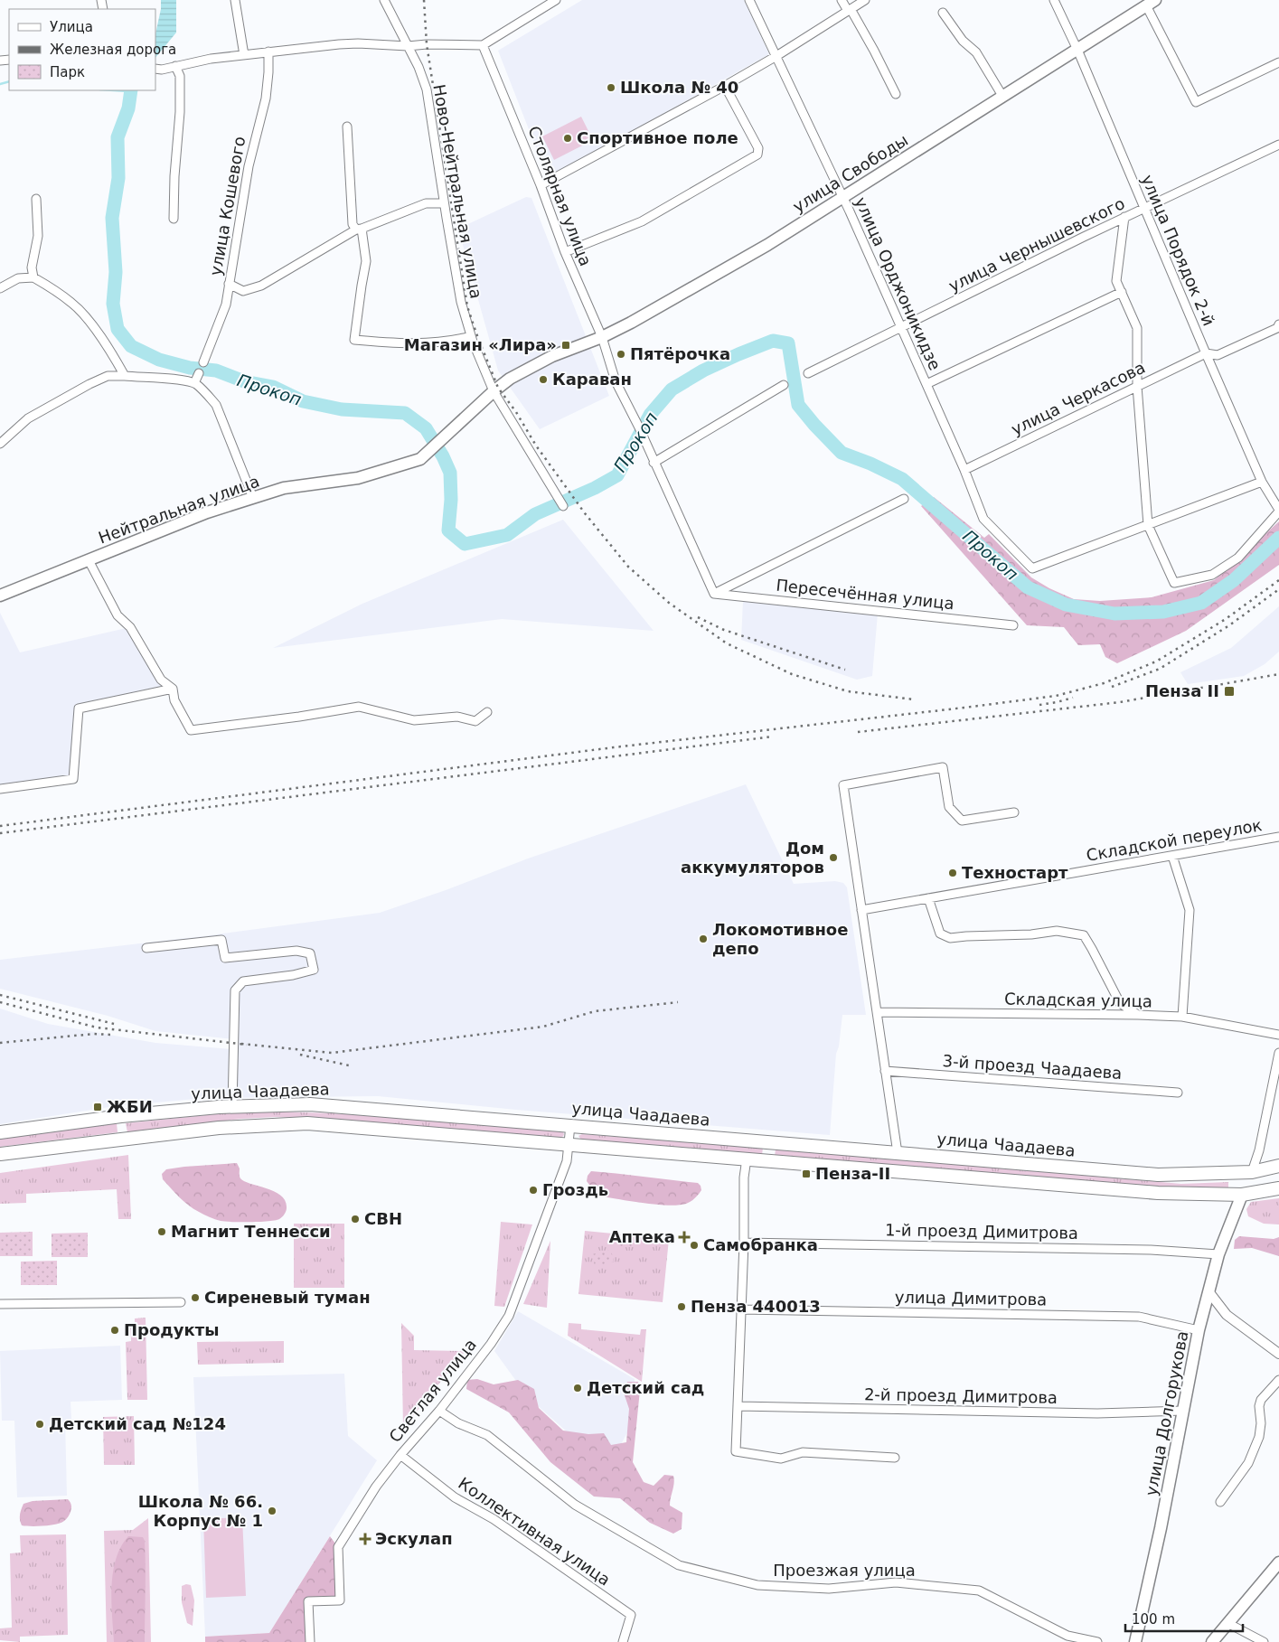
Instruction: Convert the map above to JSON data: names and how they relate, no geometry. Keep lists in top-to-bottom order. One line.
{"streets":{"main road":["улица Свободы","Нейтральная улица","улица Чаадаева","улица Долгорукова"],"street":["Ново-Нейтральная улица","Столярная улица","улица Кошевого","улица Чернышевского","улица Порядок 2-й","улица Орджоникидзе","улица Черкасова","Пересечённая улица","Складской переулок","Складская улица","3-й проезд Чаадаева","1-й проезд Димитрова","улица Димитрова","Светлая улица","2-й проезд Димитрова","Коллективная улица","Проезжая улица"]},"crossings":[["улица Свободы","Столярная улица"],["улица Свободы","улица Порядок 2-й"],["улица Свободы","улица Орджоникидзе"],["улица Свободы","Нейтральная улица"],["Ново-Нейтральная улица","Нейтральная улица"],["улица Чернышевского","улица Порядок 2-й"],["улица Чернышевского","улица Орджоникидзе"],["улица Порядок 2-й","улица Черкасова"],["улица Орджоникидзе","улица Черкасова"],["улица Чаадаева","Светлая улица"],["улица Чаадаева","улица Долгорукова"],["1-й проезд Димитрова","улица Долгорукова"],["улица Димитрова","улица Долгорукова"],["Светлая улица","Коллективная улица"],["Светлая улица","Проезжая улица"],["2-й проезд Димитрова","улица Долгорукова"]],"water":["Прокоп"],"places":{"other":["Школа № 40","Спортивное поле","Пятёрочка","Караван","Дом аккумуляторов","Техностарт","Локомотивное депо","Гроздь","СВН","Магнит Теннесси","Самобранка","Сиреневый туман","Пенза 440013","Продукты","Детский сад","Детский сад №124","Школа № 66. Корпус № 1"],"transit":["Магазин «Лира»","Пенза II","ЖБИ","Пенза-II"],"health":["Аптека","Эскулап"]},"legend":["Улица","Железная дорога","Парк"],"scale_bar":"100 m"}
